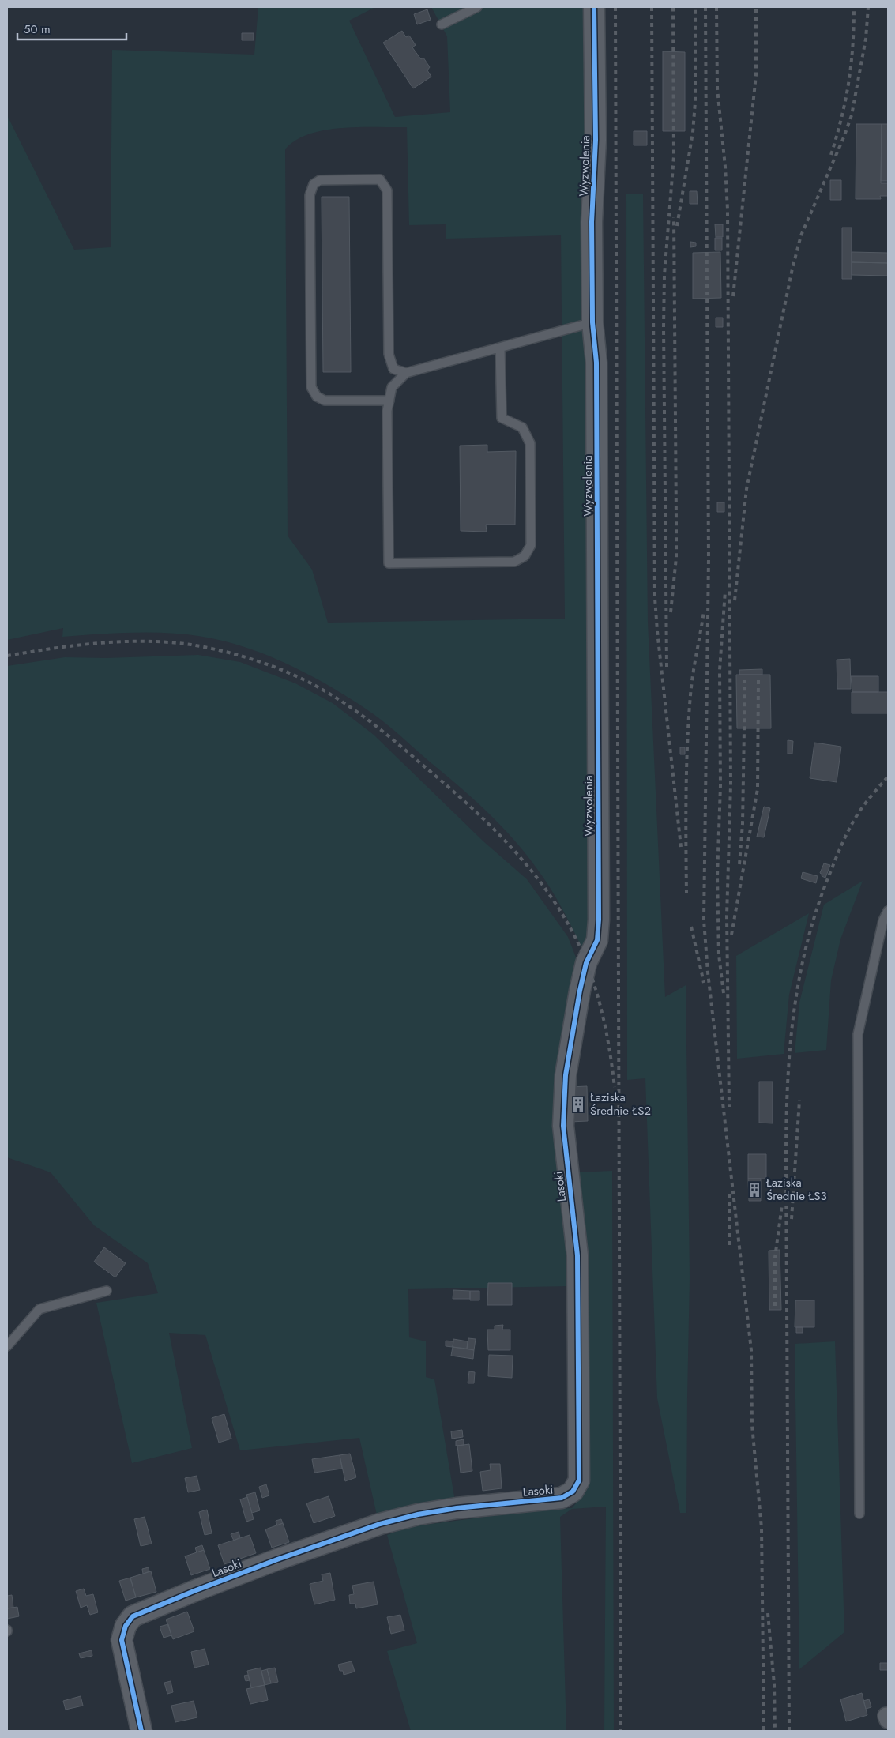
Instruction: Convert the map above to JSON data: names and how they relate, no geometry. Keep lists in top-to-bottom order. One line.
{"streets":{"street":["Wyzwolenia","Lasoki"]},"crossings":[["Wyzwolenia","Lasoki"]],"places":{"building":["Łaziska Średnie ŁS2","Łaziska Średnie ŁS3"]},"scale_bar":"50 m"}
